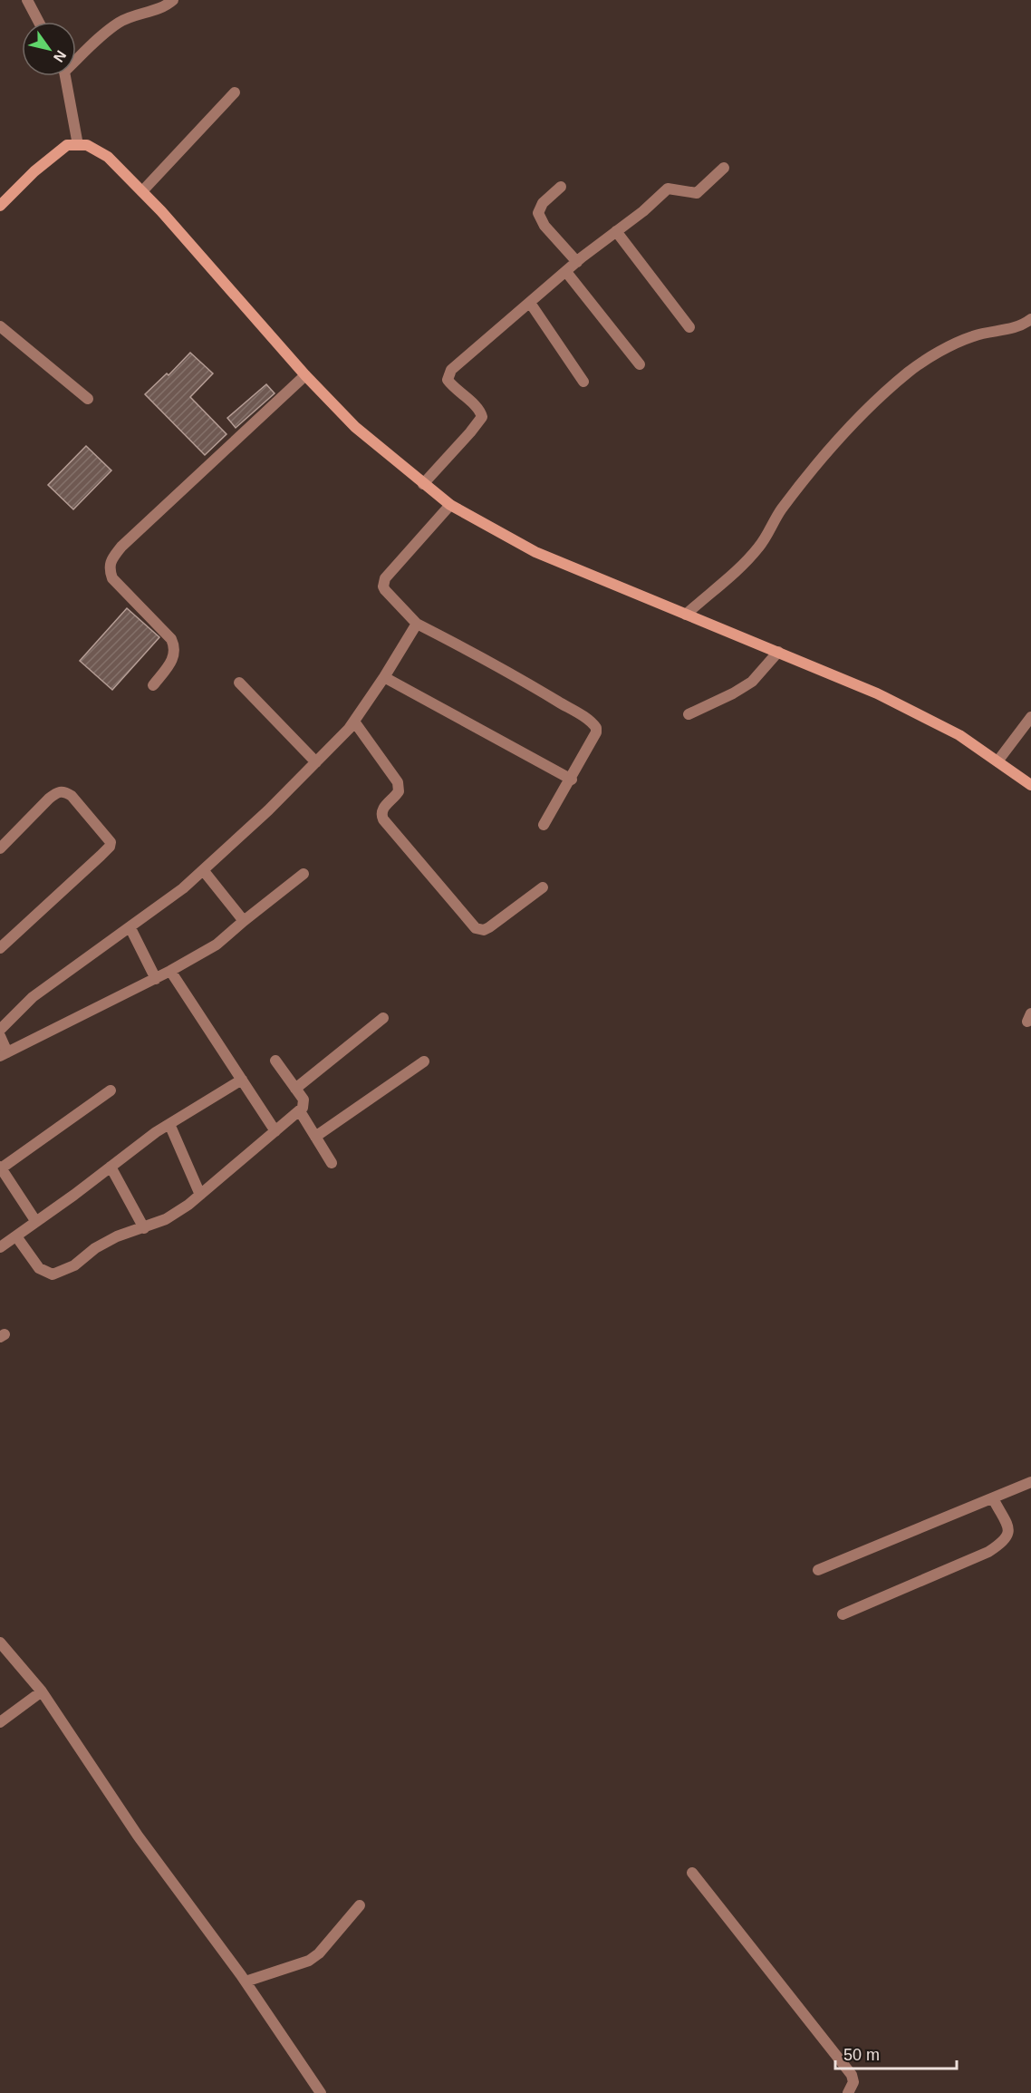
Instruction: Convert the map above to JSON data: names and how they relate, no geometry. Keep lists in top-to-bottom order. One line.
{"scale_bar":"50 m","north":"bottom right"}
